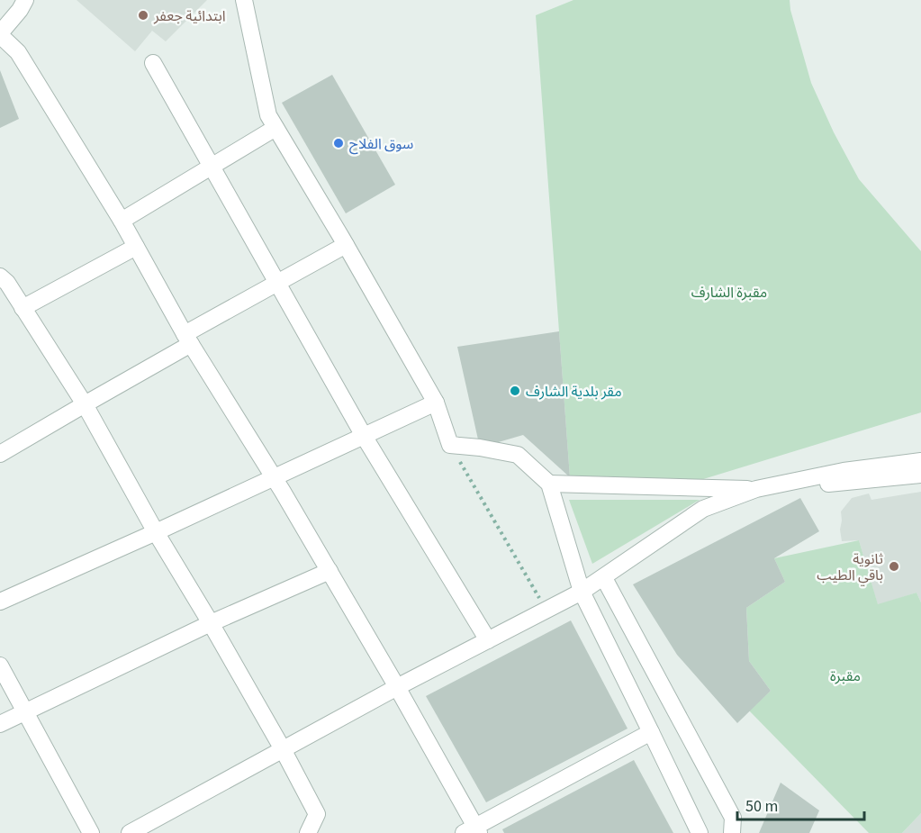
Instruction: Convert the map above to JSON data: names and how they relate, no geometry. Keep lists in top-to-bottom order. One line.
{"parks":["مقبرة الشارف","مقبرة"],"places":["ابتدائية جعفر","سوق الفلاح","مقر بلدية الشارف","ثانوية باقي الطيب"],"scale_bar":"50 m"}
